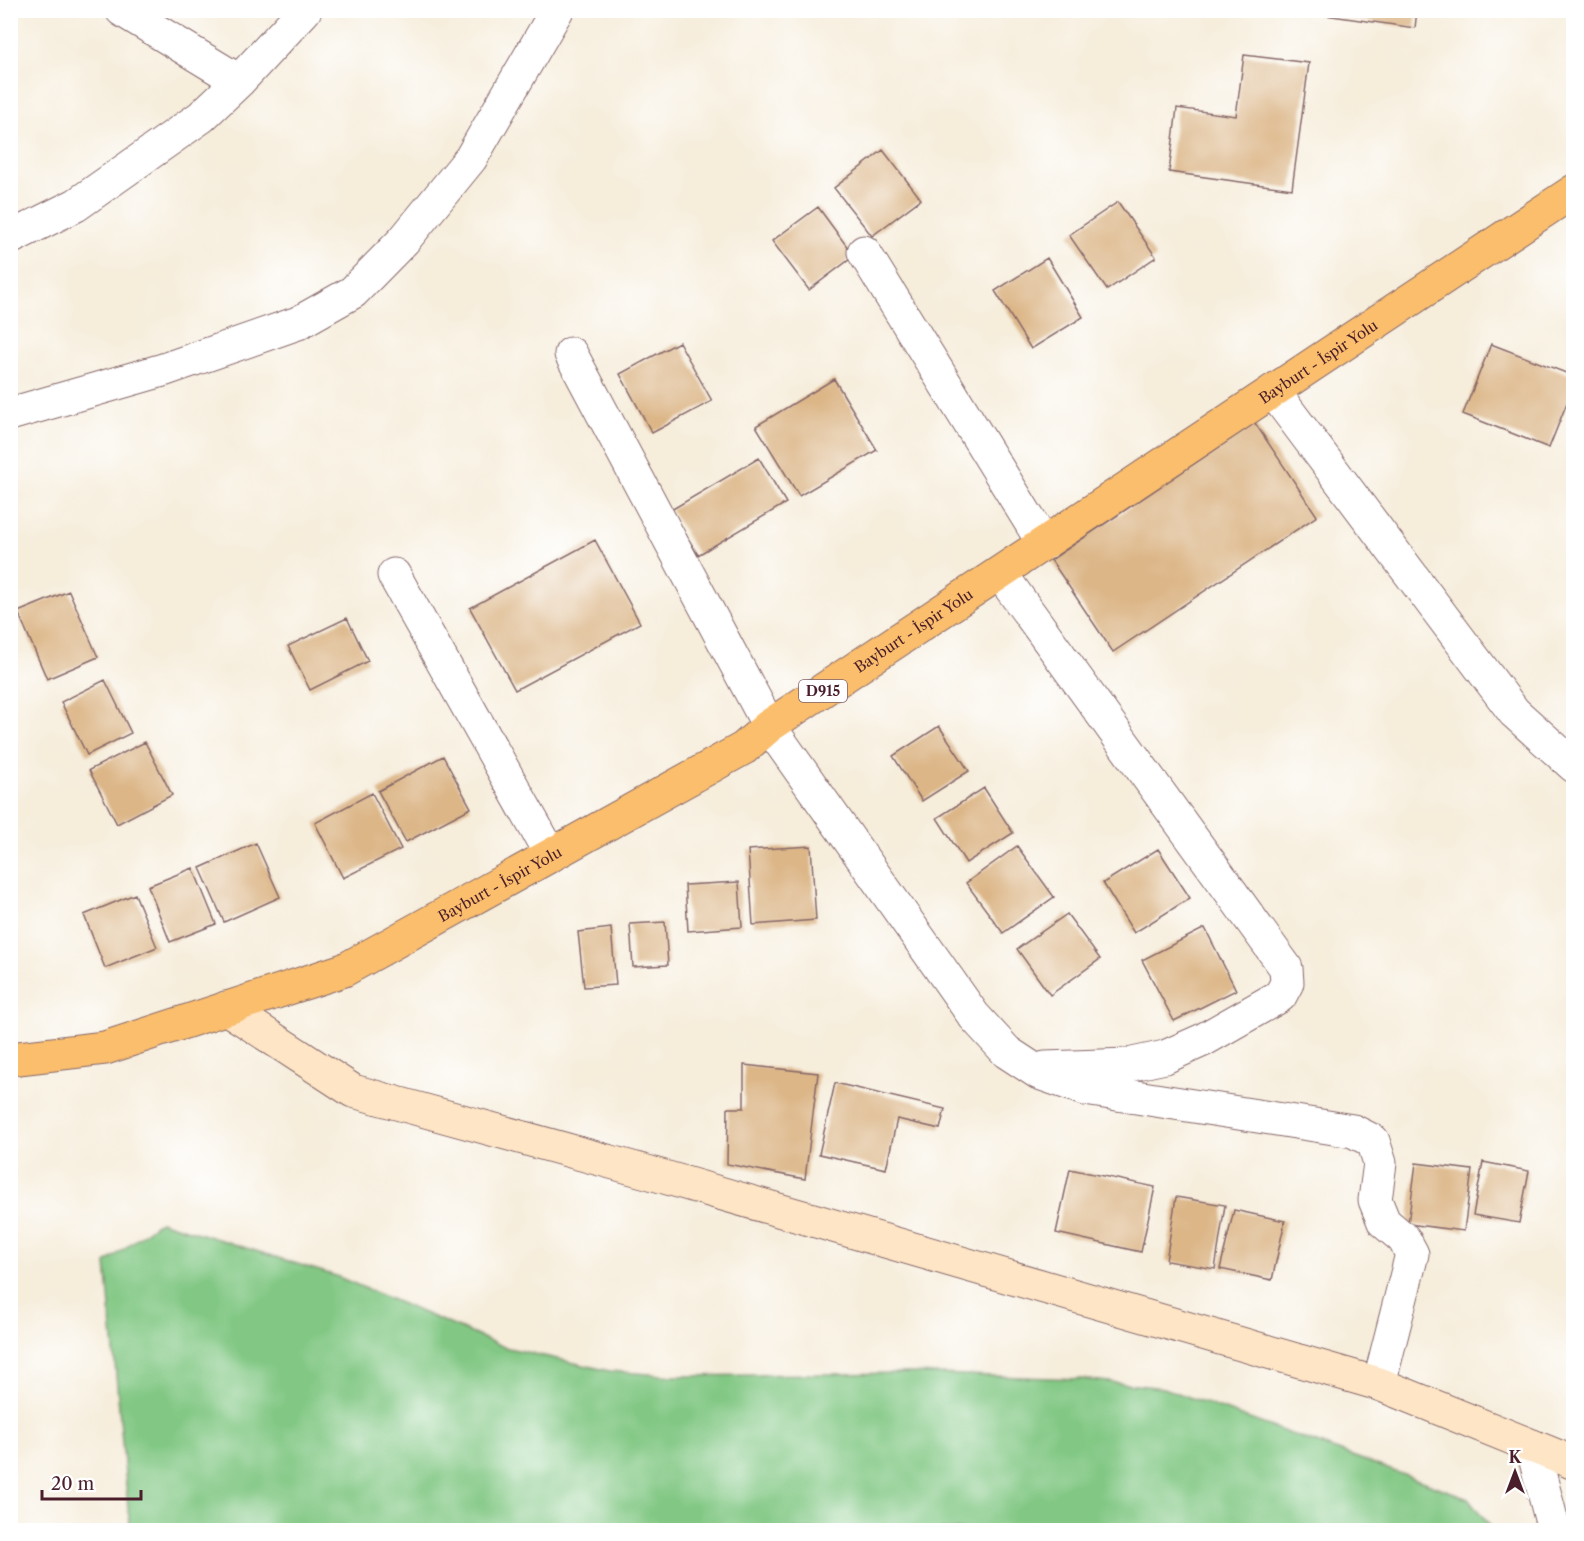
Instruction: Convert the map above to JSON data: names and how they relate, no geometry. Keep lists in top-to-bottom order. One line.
{"streets":{"main road":["Bayburt - İspir Yolu","D915"]},"scale_bar":"20 m","north":"top"}
